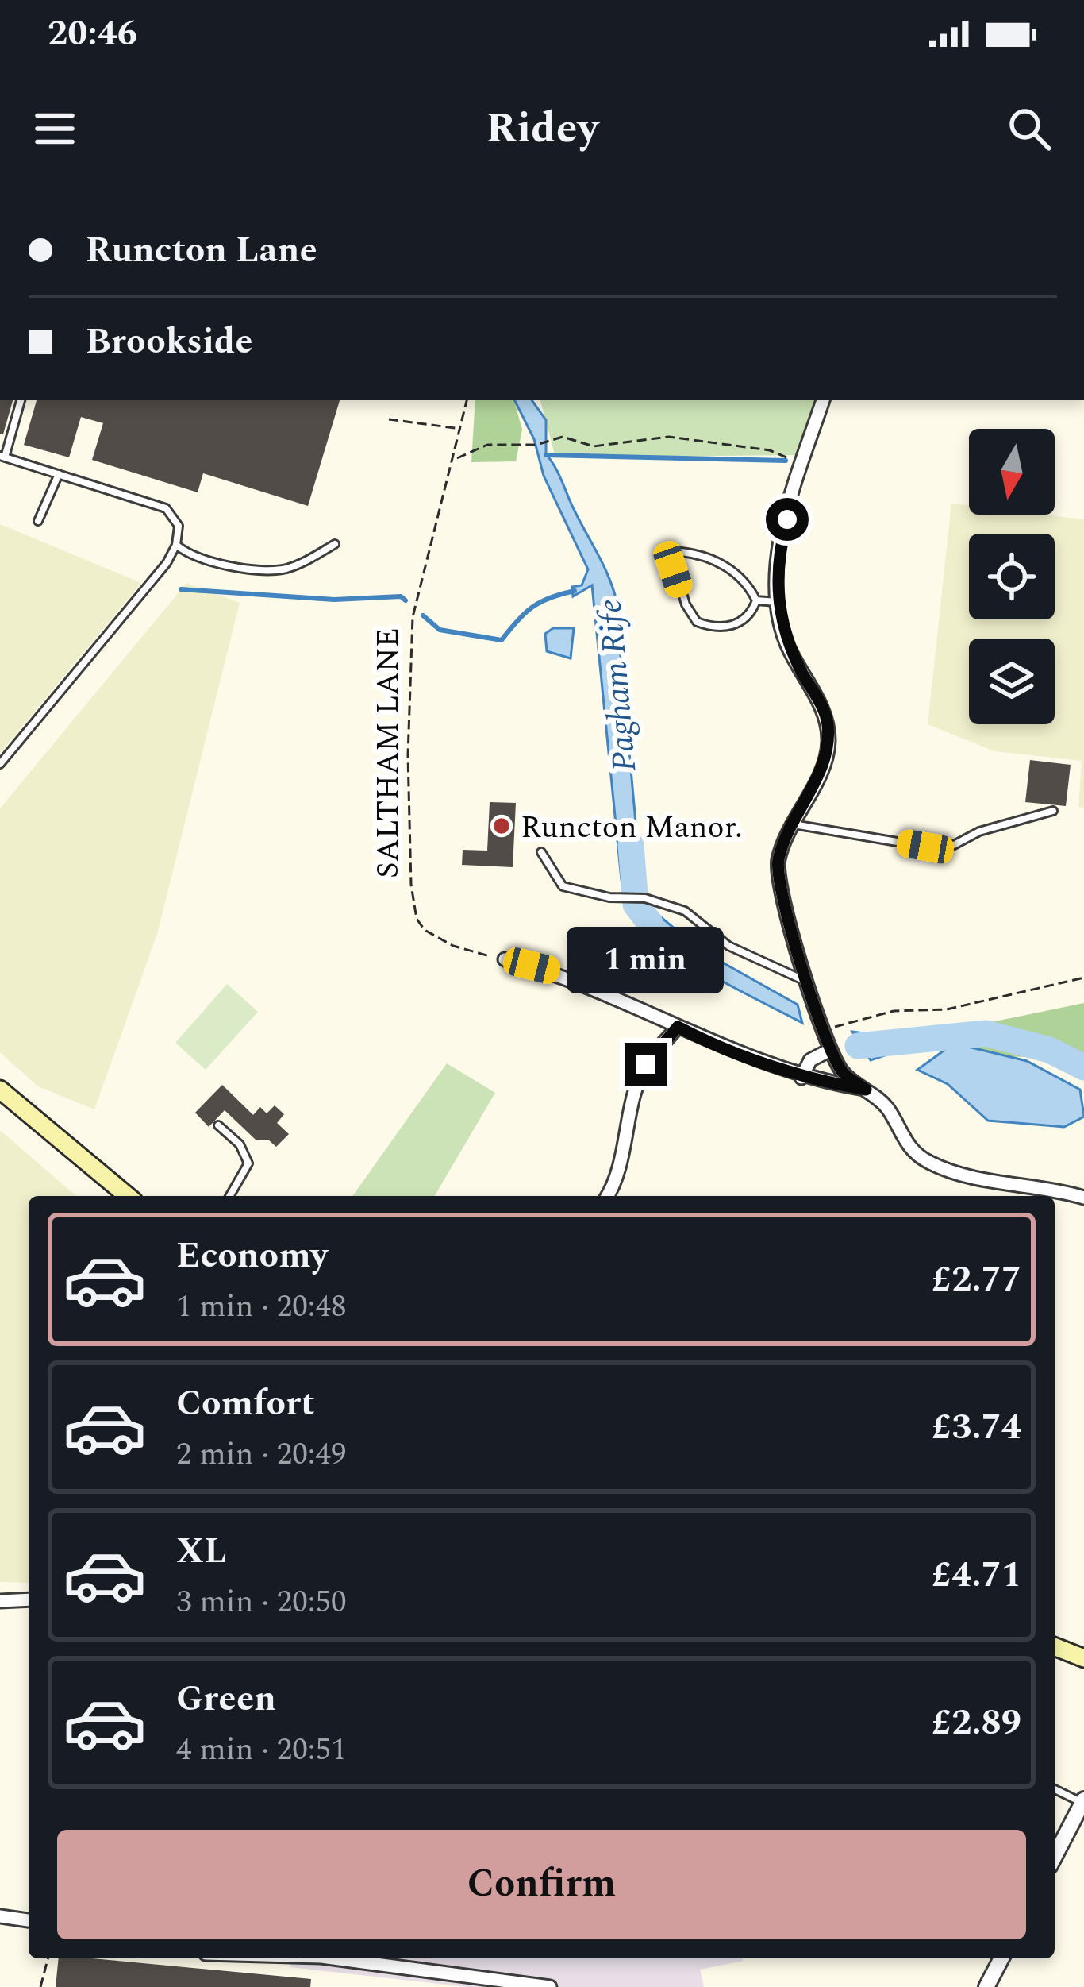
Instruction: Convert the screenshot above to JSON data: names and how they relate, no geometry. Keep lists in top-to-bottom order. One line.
{"streets":{"path":["SALTHAM LANE"]},"water":["Pagham Rife"],"places":["Runcton Manor."],"north":"bottom","page":{"status":"20:46","header":"Ridey","banner":["Runcton Lane","Brookside"],"bubble":"1 min","list":[{"name":"Economy","note":"1 min · 20:48","value":"£2.77"},{"name":"Comfort","note":"2 min · 20:49","value":"£3.74"},{"name":"XL","note":"3 min · 20:50","value":"£4.71"},{"name":"Green","note":"4 min · 20:51","value":"£2.89"}],"buttons":"Confirm"}}
